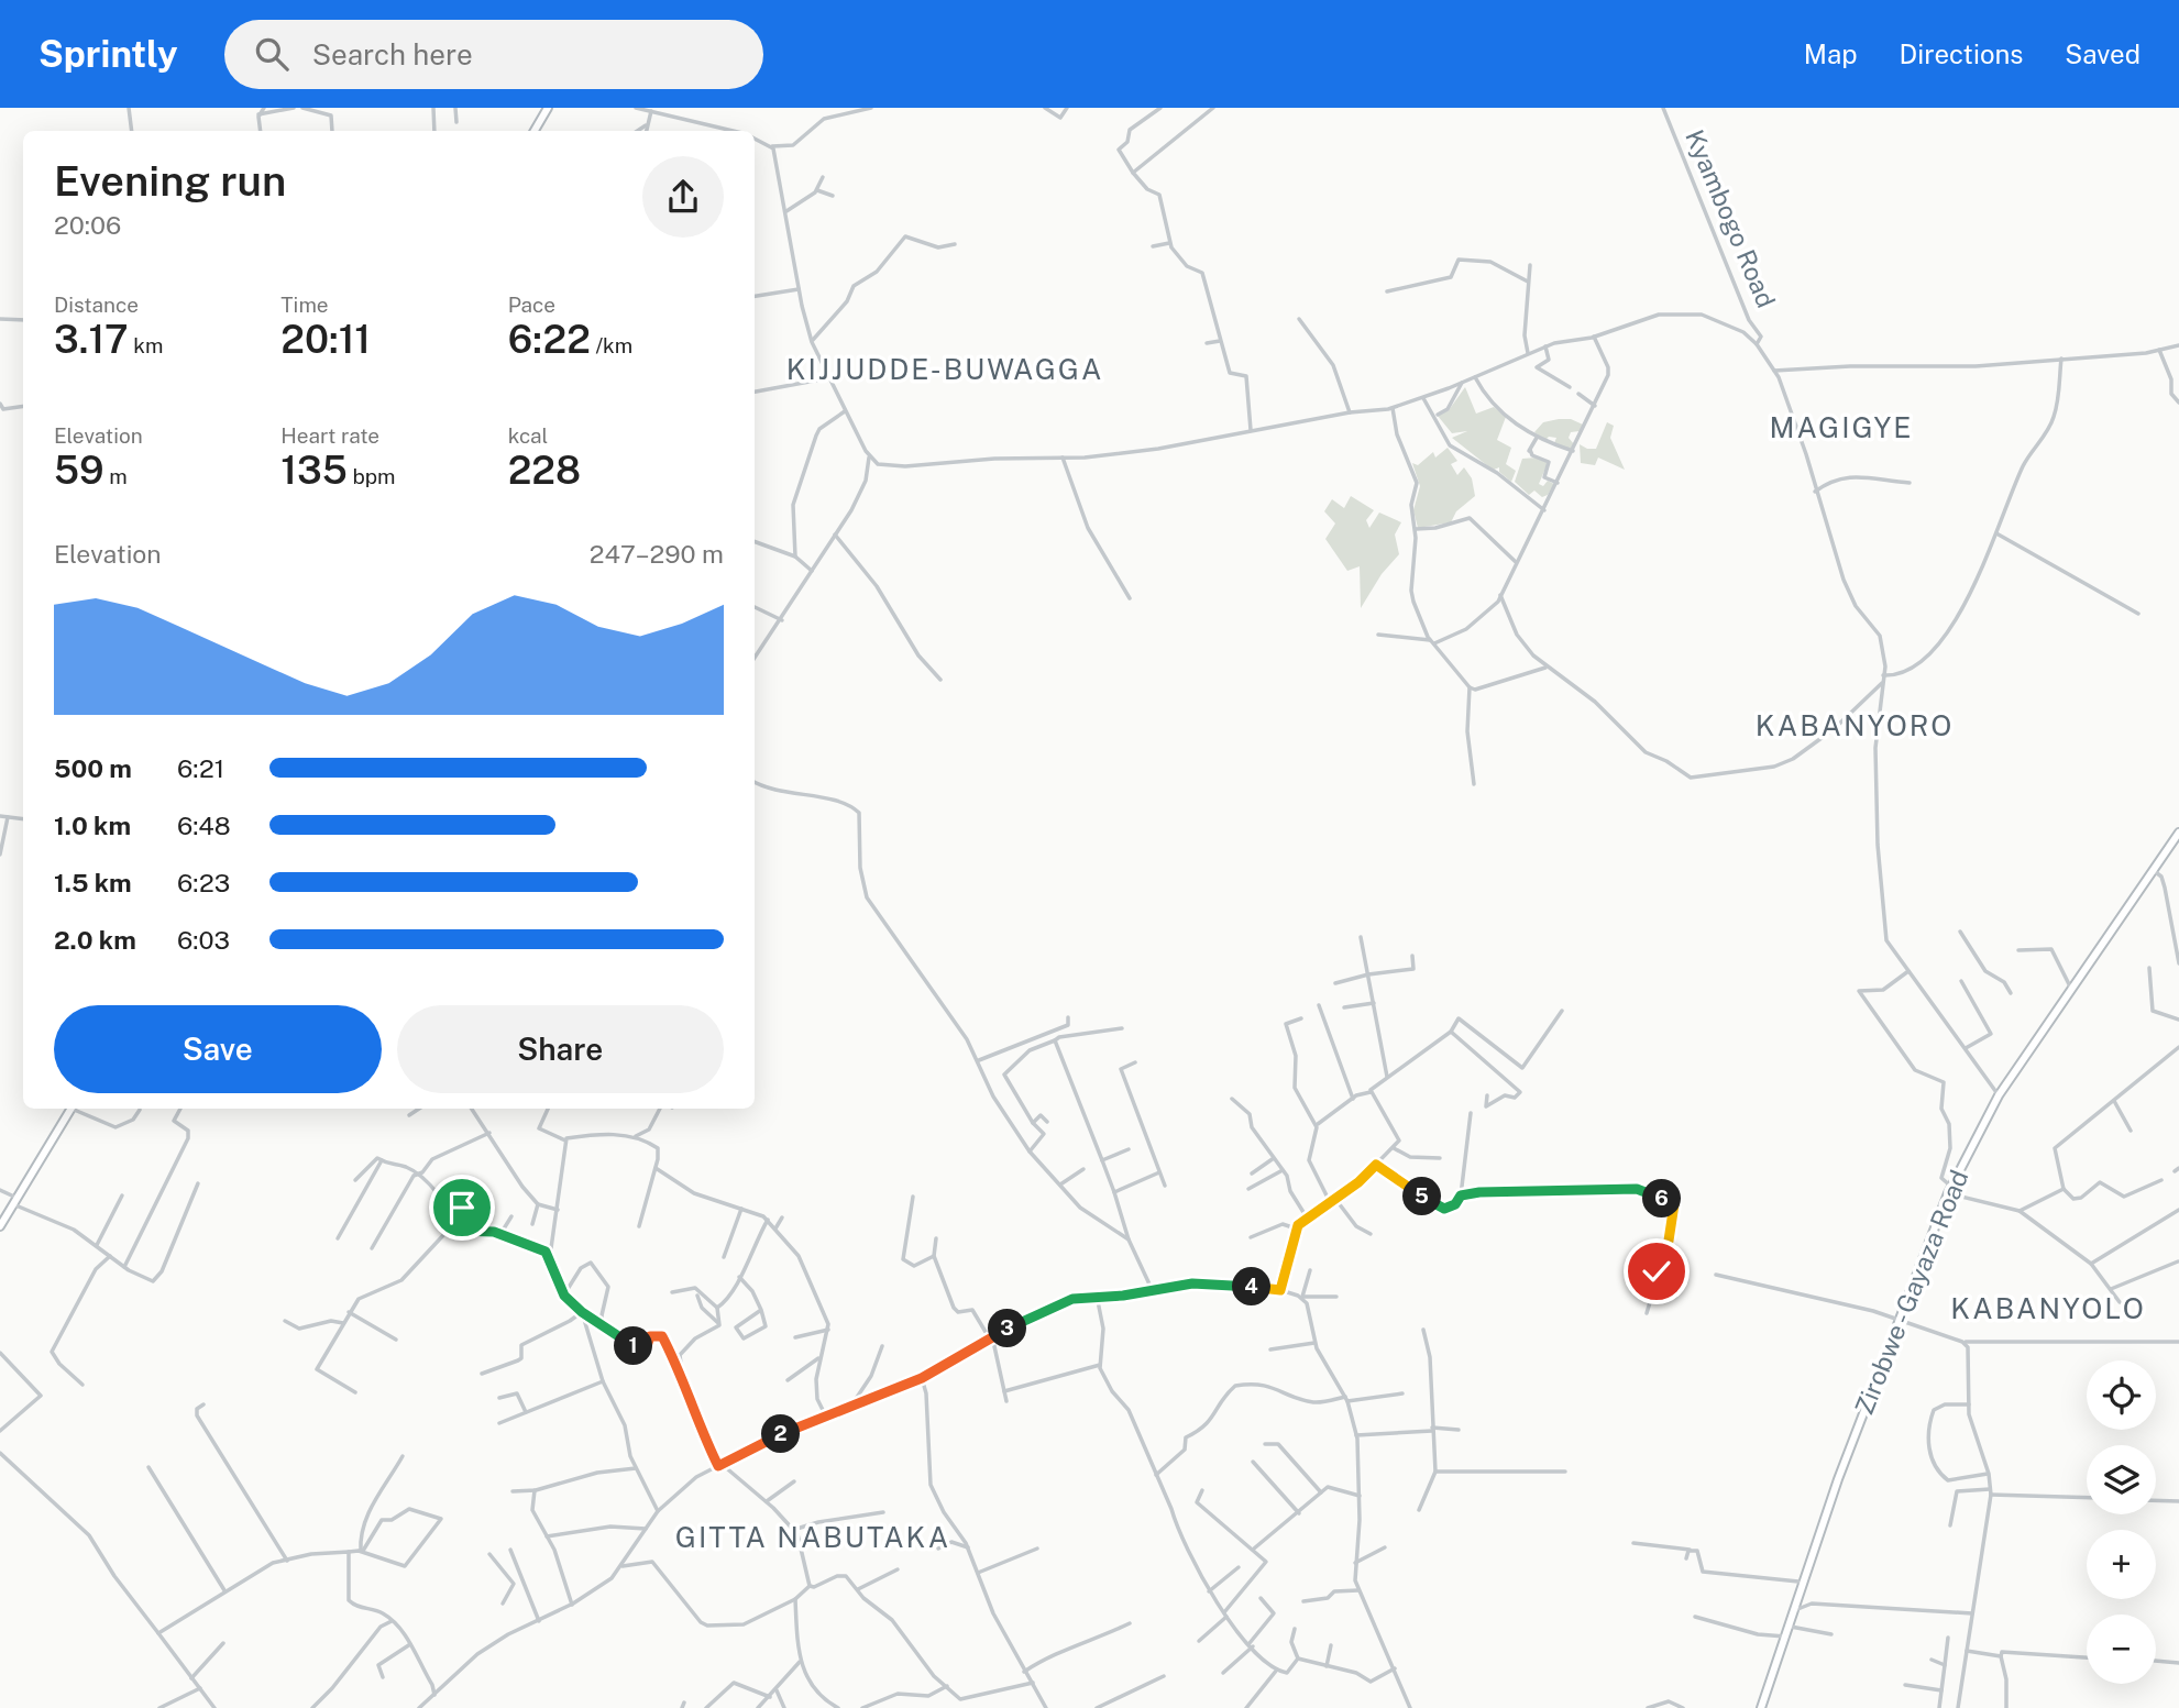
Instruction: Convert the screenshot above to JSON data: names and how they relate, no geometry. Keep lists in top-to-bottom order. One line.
{"streets":{"street":["Kyambogo Road","Zirobwe - Gayaza Road"]},"districts":["KIJJUDDE-BUWAGGA","MAGIGYE","KABANYORO","KABANYOLO","GITTA NABUTAKA"],"page":{"header":"Sprintly","search":"Search here","nav":["Map","Directions","Saved"],"heading":["Evening run","20:06"],"stats":[["Distance","3.17 km"],["Time","20:11"],["Pace","6:22 /km"],["Elevation","59 m"],["Heart rate","135 bpm"],["kcal","228"]],"chart":["Elevation","247–290 m"],"list":[{"name":"500 m","note":"6:21"},{"name":"1.0 km","note":"6:48"},{"name":"1.5 km","note":"6:23"},{"name":"2.0 km","note":"6:03"}],"buttons":["Save","Share"],"pins":["5","6","4","3","1","2"],"map_buttons":["+","−"]}}
